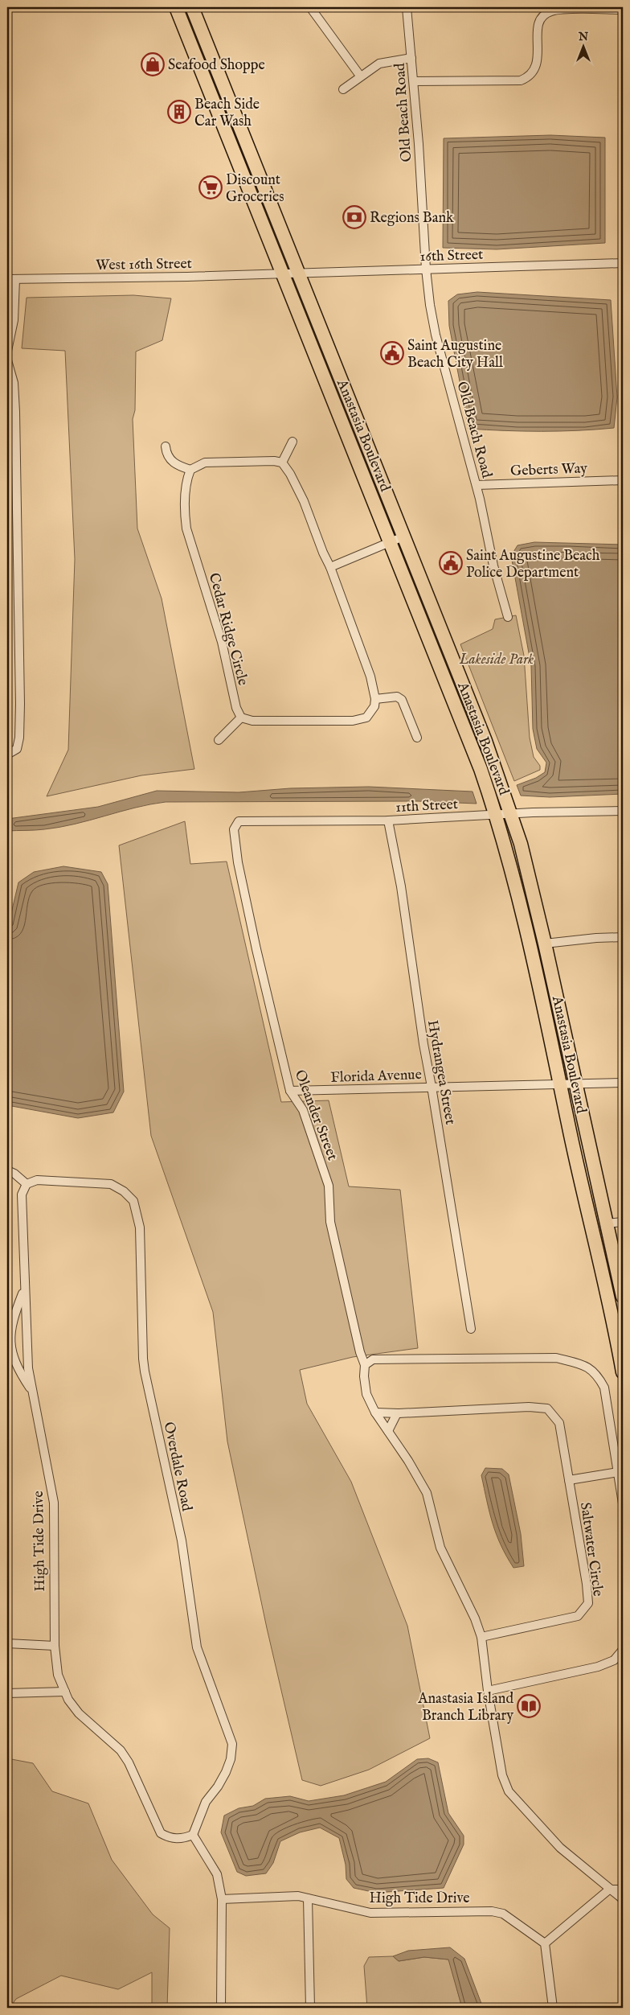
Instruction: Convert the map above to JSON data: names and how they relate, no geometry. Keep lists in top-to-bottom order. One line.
{"streets":{"main road":["Anastasia Boulevard"],"street":["Old Beach Road","16th Street","West 16th Street","Geberts Way","Cedar Ridge Circle","11th Street","Hydrangea Street","Florida Avenue","Oleander Street","Overdale Road","High Tide Drive","Saltwater Circle"]},"crossings":[["Old Beach Road","16th Street"],["Old Beach Road","Geberts Way"],["16th Street","West 16th Street"],["16th Street","Anastasia Boulevard"],["West 16th Street","Anastasia Boulevard"],["Anastasia Boulevard","11th Street"],["Anastasia Boulevard","Florida Avenue"],["11th Street","Hydrangea Street"],["11th Street","Oleander Street"],["Hydrangea Street","Florida Avenue"],["Florida Avenue","Oleander Street"],["Overdale Road","High Tide Drive"]],"parks":["Lakeside Park"],"places":{"shop":["Seafood Shoppe"],"building":["Beach Side Car Wash"],"supermarket":["Discount Groceries"],"bank":["Regions Bank"],"public building":["Saint Augustine Beach City Hall","Saint Augustine Beach Police Department"],"library":["Anastasia Island Branch Library"]},"north":"top"}
